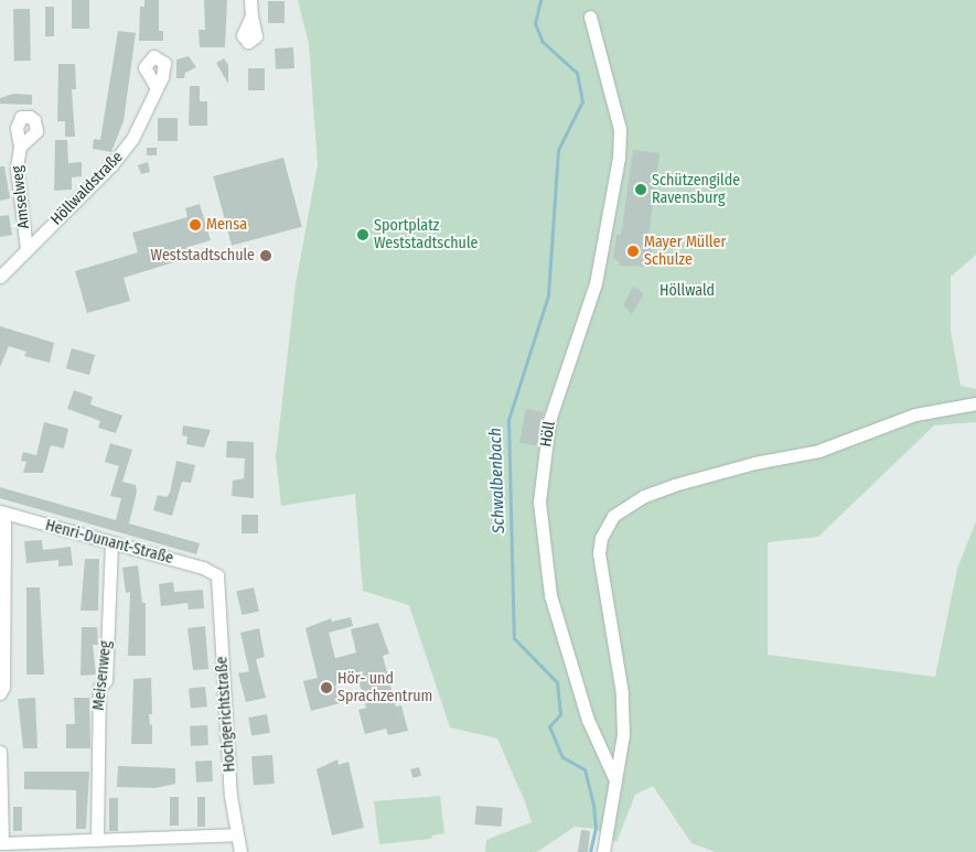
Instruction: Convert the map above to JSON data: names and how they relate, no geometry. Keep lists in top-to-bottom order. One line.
{"streets":{"street":["Höllwaldstraße","Amselweg","Höll","Henri-Dunant-Straße","Meisenweg","Hochgerichtstraße"]},"crossings":[["Höllwaldstraße","Amselweg"],["Henri-Dunant-Straße","Meisenweg"],["Henri-Dunant-Straße","Hochgerichtstraße"]],"water":["Schwalbenbach"],"parks":["Höllwald"],"places":["Schützengilde Ravensburg","Mensa","Sportplatz Weststadtschule","Mayer Müller Schulze","Weststadtschule","Hör- und Sprachzentrum"]}
